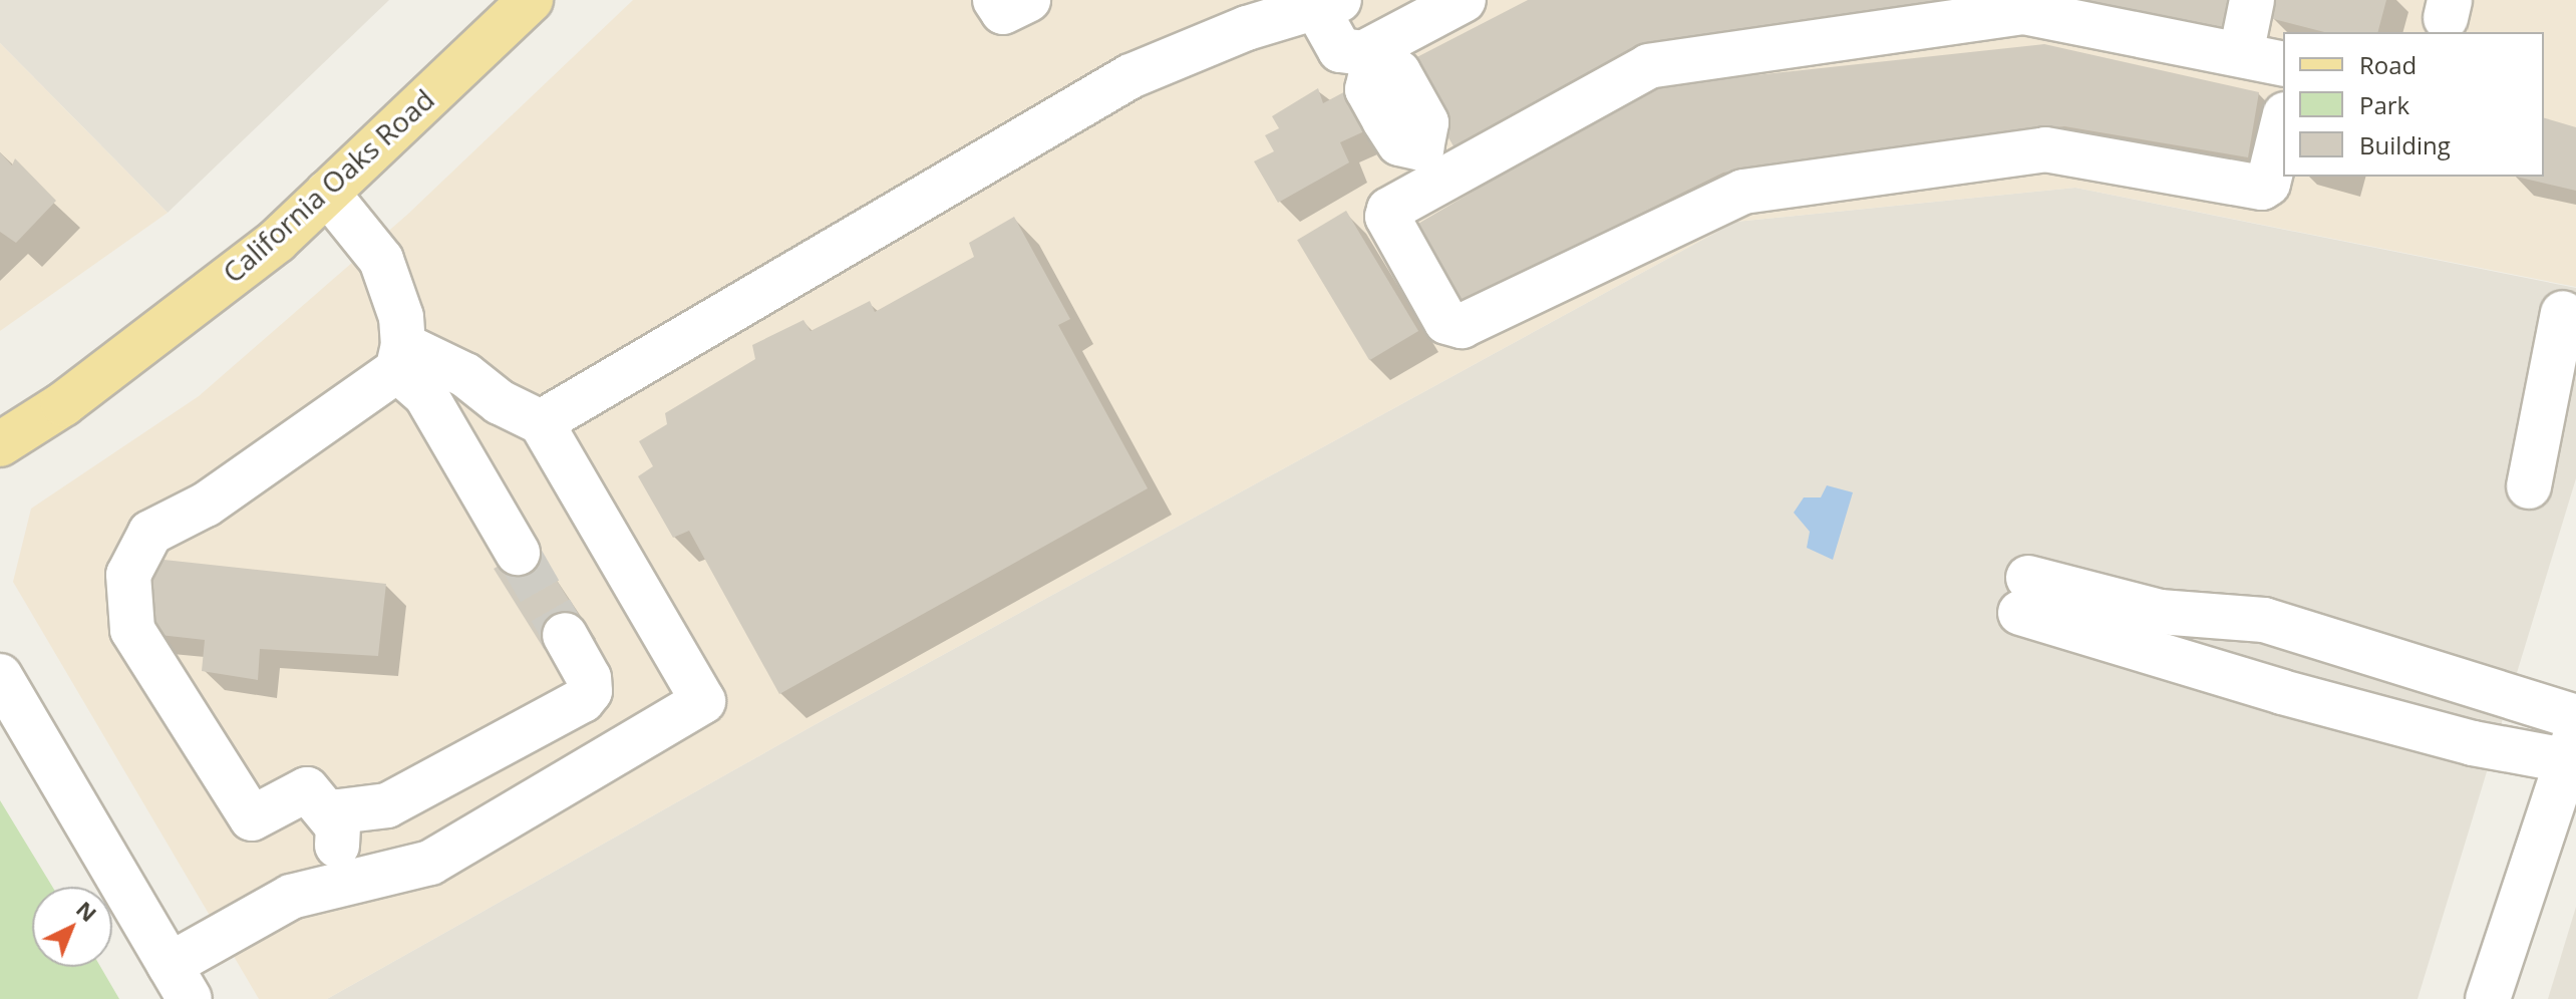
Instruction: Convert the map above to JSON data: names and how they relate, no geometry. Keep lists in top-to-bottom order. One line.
{"streets":{"main road":["California Oaks Road"]},"legend":["Road","Park","Building"],"north":"top right"}
